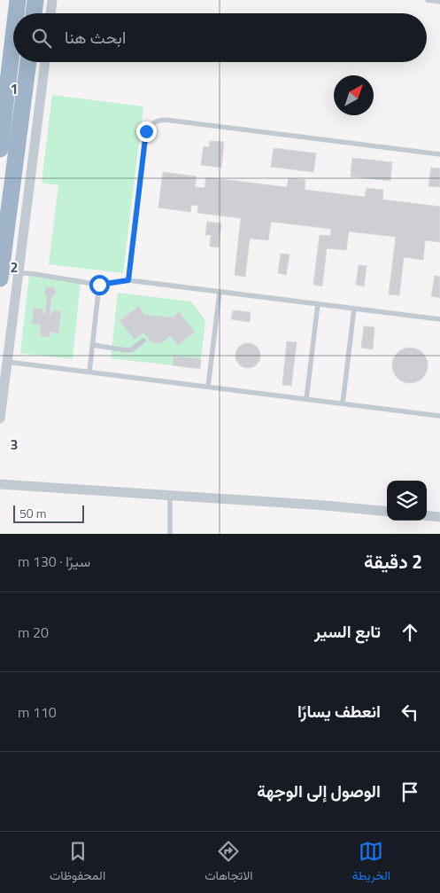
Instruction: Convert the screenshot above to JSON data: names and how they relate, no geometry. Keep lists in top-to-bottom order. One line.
{"scale_bar":"50 m","north":"top right","page":{"search":"ابحث هنا","scale":"50 m","heading":["2 دقيقة","سيرًا · 130 m"],"list":[["تابع السير","20 m"],["انعطف يسارًا","110 m"],"الوصول إلى الوجهة"],"nav":["الخريطة","الاتجاهات","المحفوظات"]},"grid":{"rows":["1","2","3"]}}
